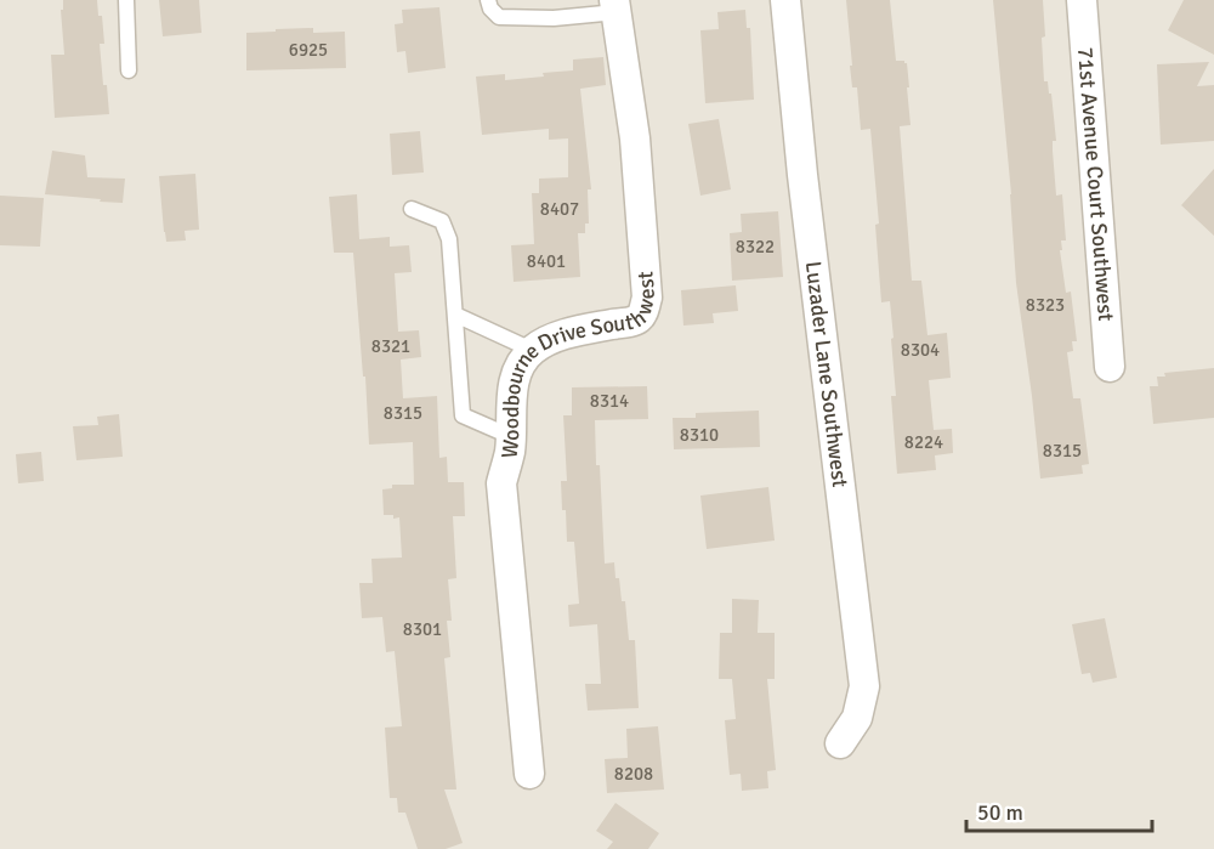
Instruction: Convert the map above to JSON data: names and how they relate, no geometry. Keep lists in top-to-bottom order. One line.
{"streets":{"street":["71st Avenue Court Southwest","Woodbourne Drive Southwest","Luzader Lane Southwest"]},"house_numbers":["6925","8407","8322","8401","8323","8321","8304","8314","8315","8310","8224","8315","8301","8208"],"scale_bar":"50 m"}
